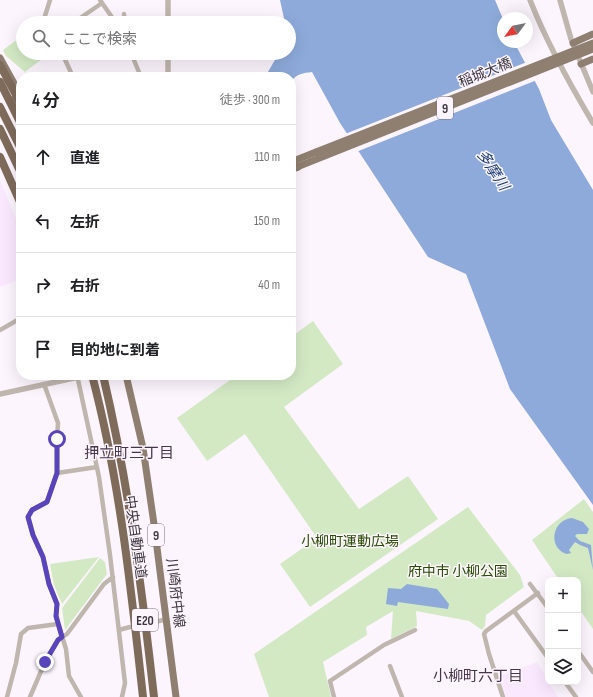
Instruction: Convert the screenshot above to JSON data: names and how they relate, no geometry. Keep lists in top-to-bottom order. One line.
{"streets":{"highway":["中央自動車道","E20"],"main road":["稲城大橋","9","川崎府中線"]},"districts":["押立町三丁目","小柳町六丁目"],"water":["多摩川"],"parks":["小柳町運動広場","府中市 小柳公園"],"north":"bottom left","page":{"search":"ここで検索","heading":["4 分","徒歩 · 300 m"],"list":[["直進","110 m"],["左折","150 m"],["右折","40 m"],"目的地に到着"],"map_buttons":["+","−"]}}
